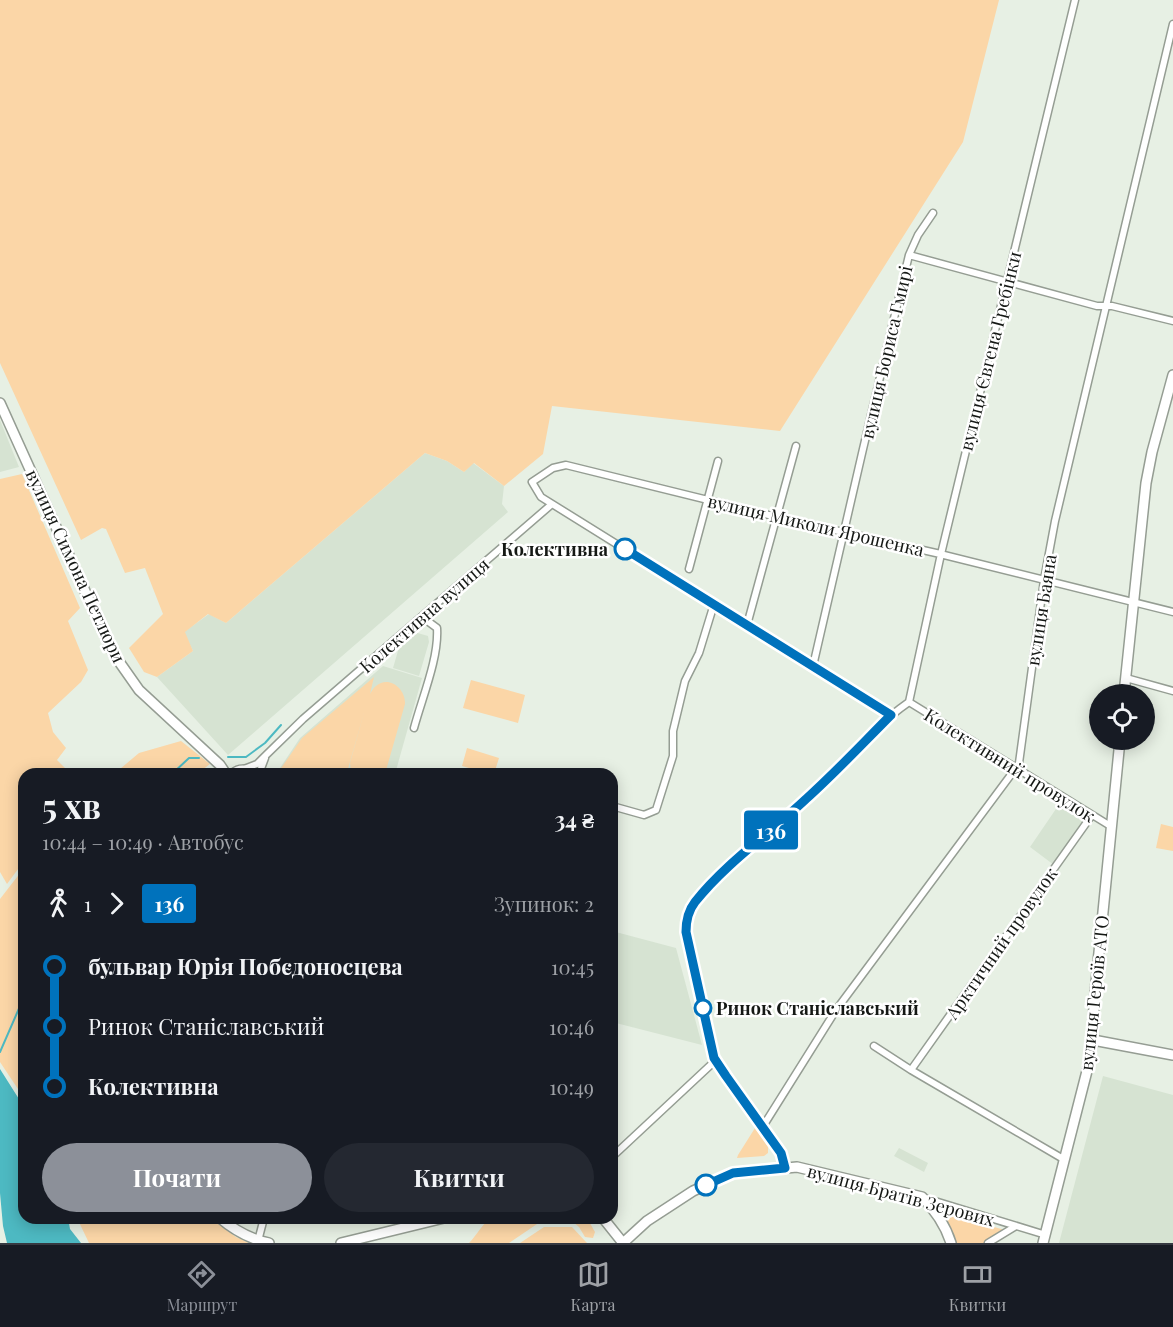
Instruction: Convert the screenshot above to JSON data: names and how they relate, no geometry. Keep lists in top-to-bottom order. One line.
{"streets":{"street":["вулиця Євгена Гребінки","вулиця Бориса Гмирі","вулиця Миколи Ярошенка","вулиця Симона Петлюри","вулиця Баяна","Колективна вулиця","Колективний провулок","Арктичний провулок","вулиця Героїв АТО","вулиця Братів Зерових"]},"crossings":[["вулиця Євгена Гребінки","вулиця Бориса Гмирі"],["вулиця Євгена Гребінки","вулиця Миколи Ярошенка"],["вулиця Євгена Гребінки","Колективний провулок"],["вулиця Бориса Гмирі","вулиця Миколи Ярошенка"],["вулиця Бориса Гмирі","вулиця Баяна"],["вулиця Миколи Ярошенка","вулиця Баяна"],["вулиця Миколи Ярошенка","Колективна вулиця"],["вулиця Баяна","Колективний провулок"],["Колективний провулок","Арктичний провулок"],["Колективний провулок","вулиця Героїв АТО"],["вулиця Героїв АТО","вулиця Братів Зерових"]],"places":["Колективна","Ринок Станіславський"],"lines":["bus line 136"],"page":{"on_map":"136","heading":["5 хв","10:44 – 10:49 · Автобус","34 ₴"],"legs":["1","136","Зупинок: 2"],"list":[{"name":"бульвар Юрія Побєдоносцева","value":"10:45"},{"name":"Ринок Станіславський","value":"10:46"},{"name":"Колективна","value":"10:49"}],"buttons":["Почати","Квитки"],"tabs":["Маршрут","Карта","Квитки"]}}
